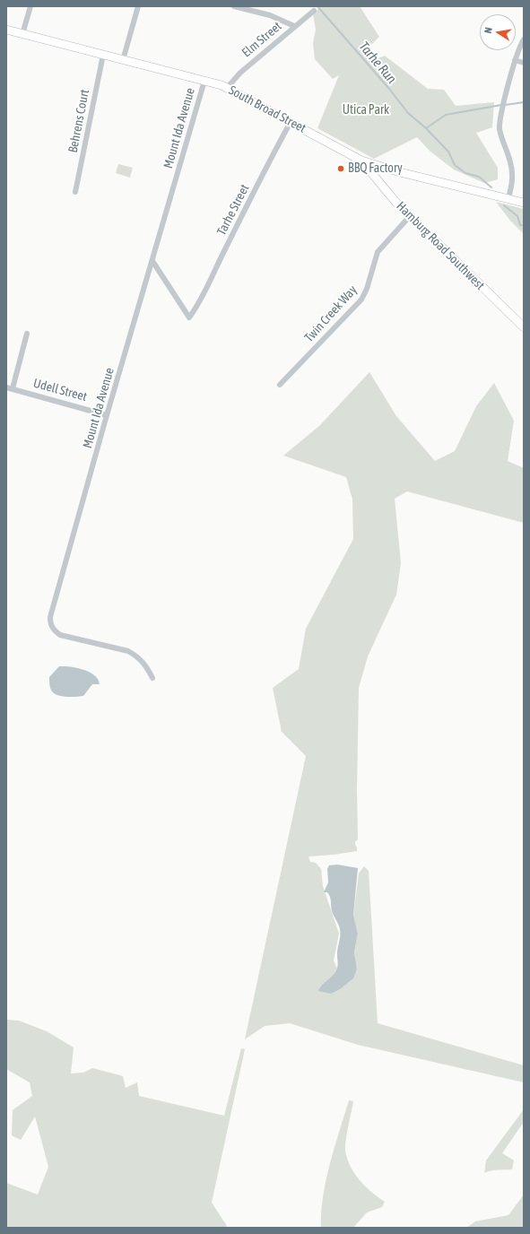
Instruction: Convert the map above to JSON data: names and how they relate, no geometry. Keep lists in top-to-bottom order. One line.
{"streets":{"street":["Elm Street","South Broad Street","Behrens Court","Mount Ida Avenue","Tarhe Street","Hamburg Road Southwest","Twin Creek Way","Udell Street"]},"crossings":[["Elm Street","South Broad Street"],["South Broad Street","Behrens Court"],["South Broad Street","Mount Ida Avenue"],["South Broad Street","Tarhe Street"],["South Broad Street","Hamburg Road Southwest"],["Mount Ida Avenue","Tarhe Street"],["Mount Ida Avenue","Udell Street"],["Hamburg Road Southwest","Twin Creek Way"]],"water":["Tarhe Run"],"parks":["Utica Park"],"places":["BBQ Factory"],"north":"left"}
